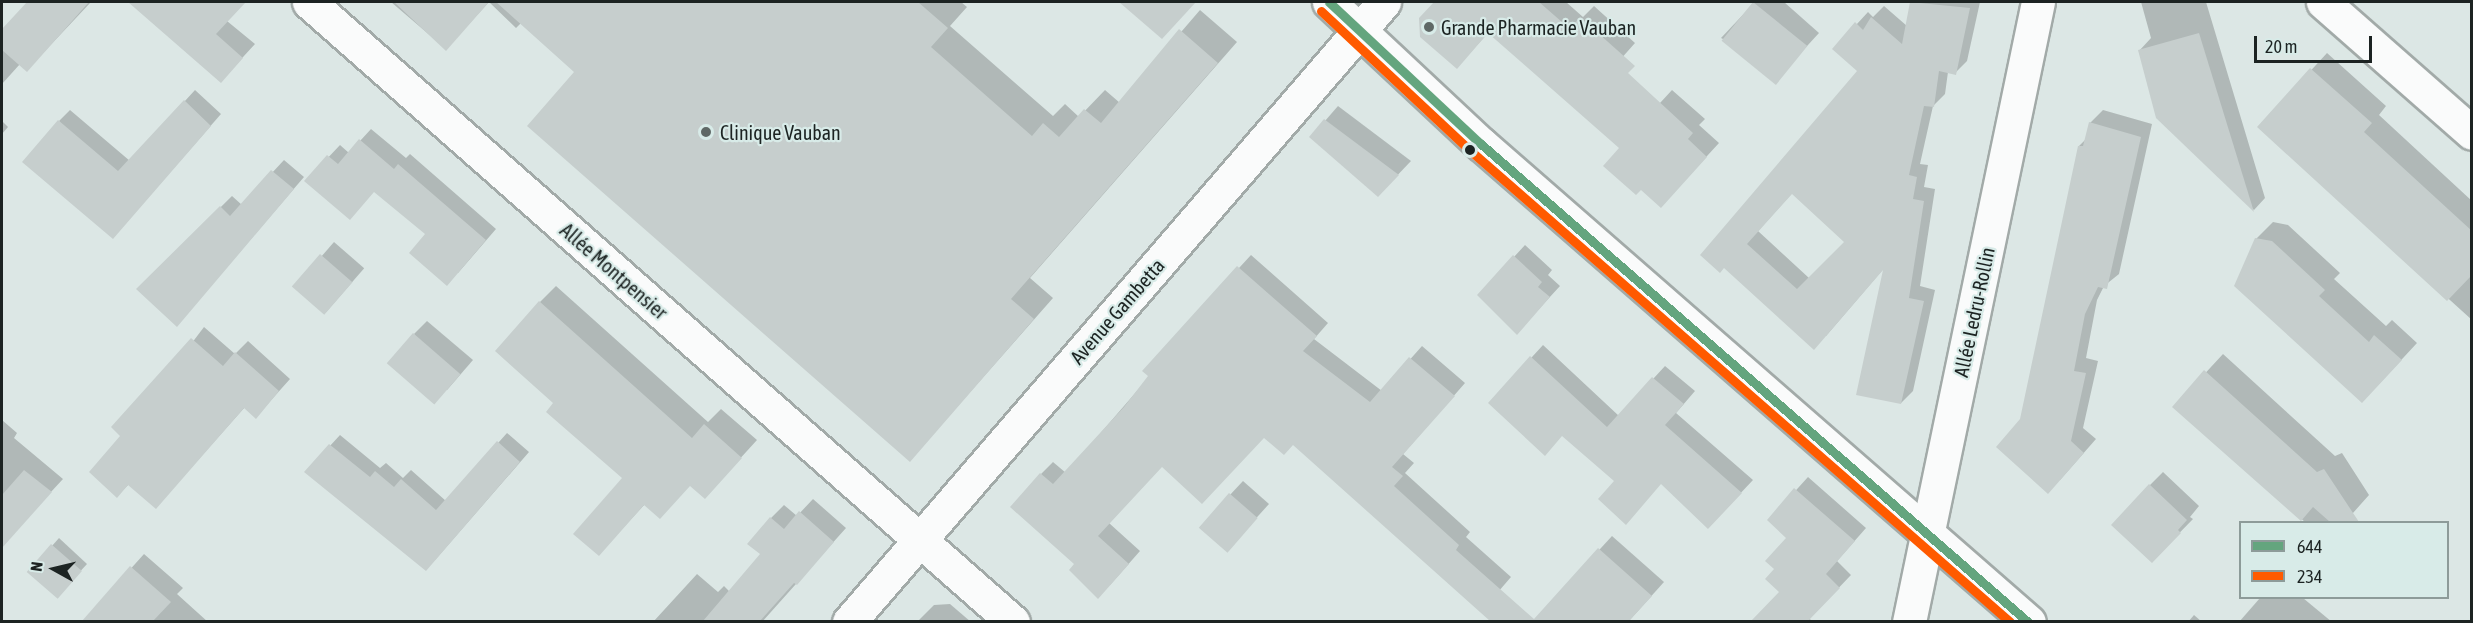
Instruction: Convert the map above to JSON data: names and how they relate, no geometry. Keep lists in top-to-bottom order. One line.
{"streets":{"street":["Allée Montpensier","Avenue Gambetta","Allée Ledru-Rollin"]},"crossings":[["Allée Montpensier","Avenue Gambetta"]],"places":["Grande Pharmacie Vauban","Clinique Vauban"],"lines":["transit line 644","transit line 234"],"legend":["644","234"],"scale_bar":"20 m","north":"left"}
